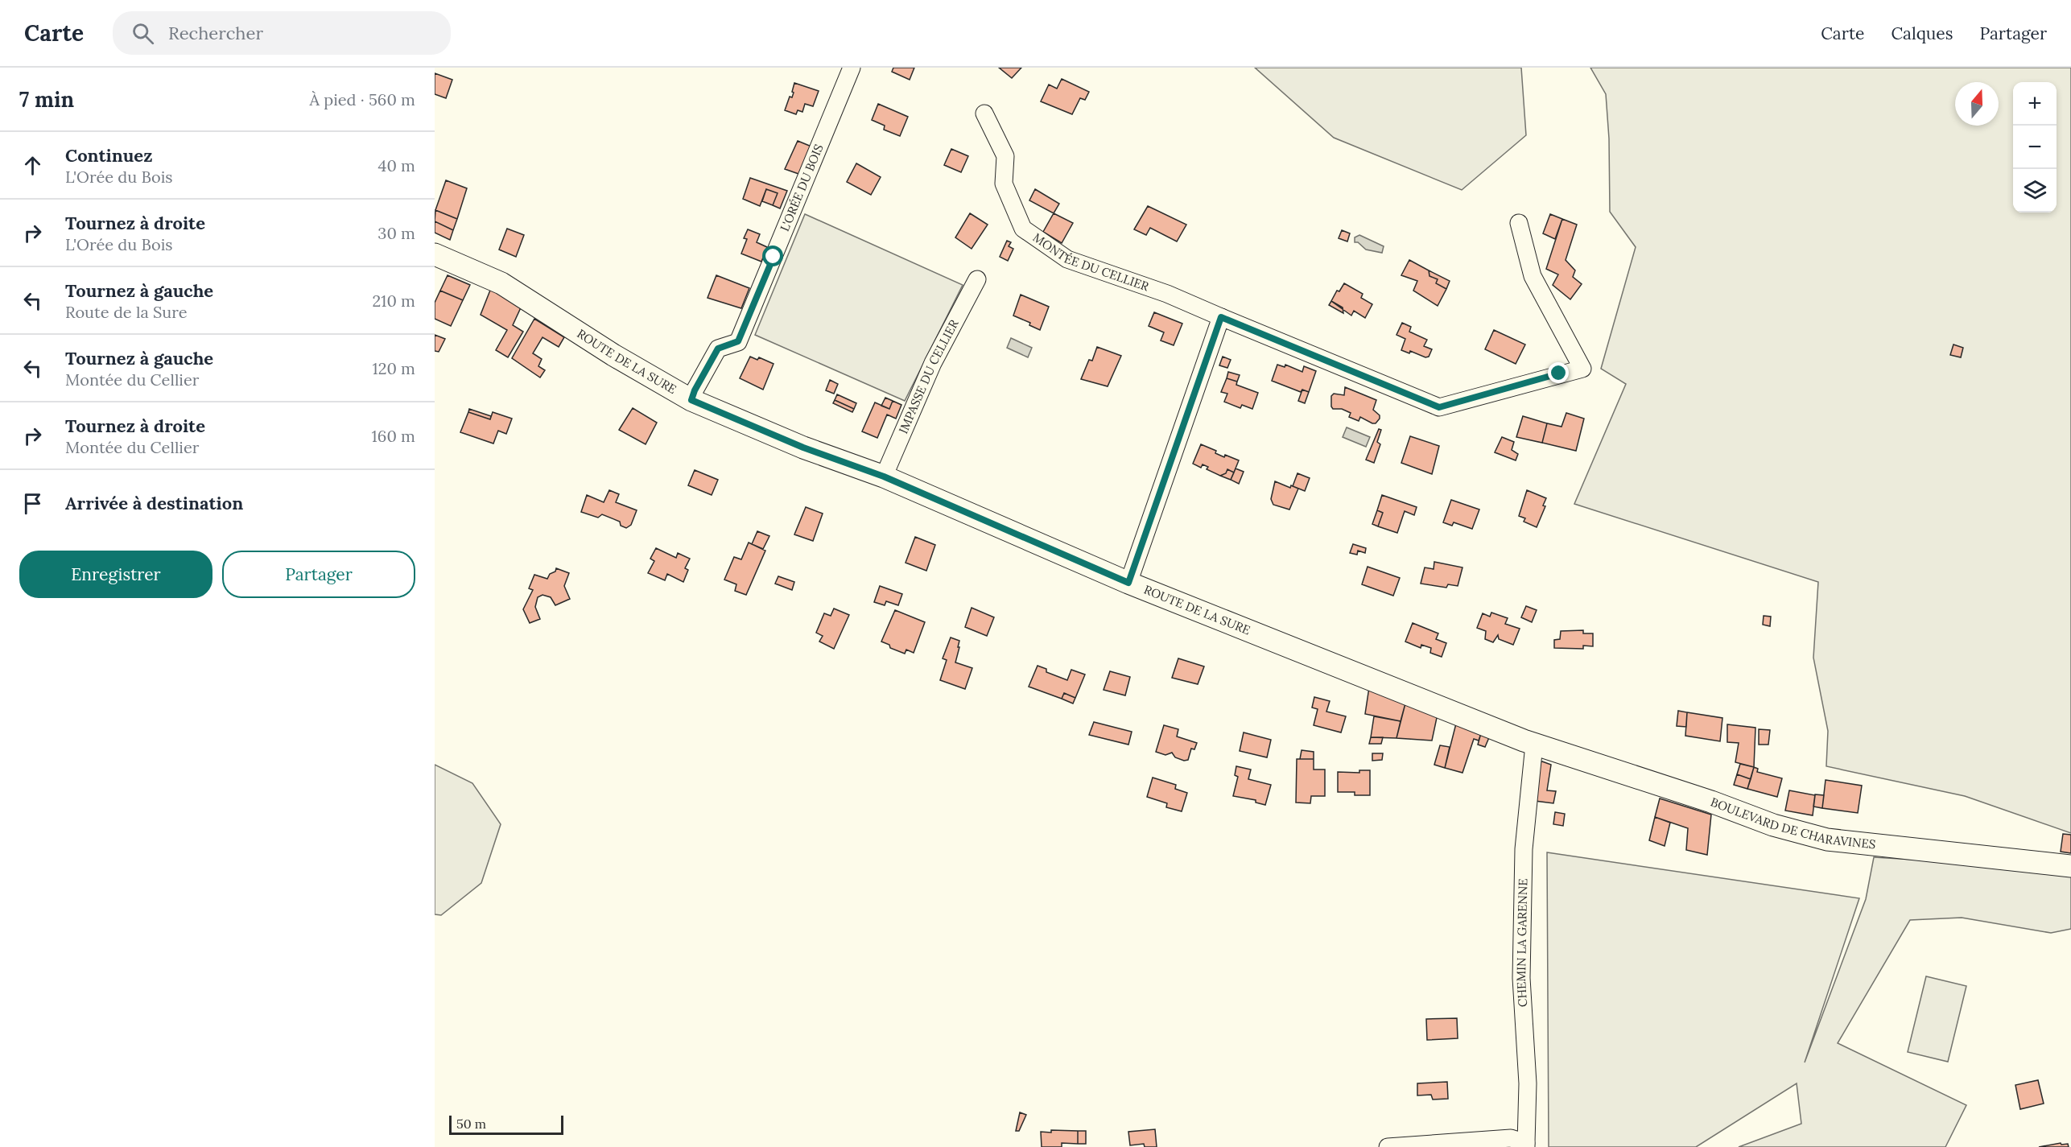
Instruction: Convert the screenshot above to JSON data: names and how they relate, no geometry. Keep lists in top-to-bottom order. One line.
{"streets":{"main road":["ROUTE DE LA SURE","BOULEVARD DE CHARAVINES"],"street":["L'ORÉE DU BOIS","MONTÉE DU CELLIER","IMPASSE DU CELLIER","CHEMIN LA GARENNE"]},"crossings":[["L'ORÉE DU BOIS","ROUTE DE LA SURE"],["ROUTE DE LA SURE","IMPASSE DU CELLIER"],["ROUTE DE LA SURE","BOULEVARD DE CHARAVINES"],["ROUTE DE LA SURE","CHEMIN LA GARENNE"],["BOULEVARD DE CHARAVINES","CHEMIN LA GARENNE"]],"scale_bar":"50 m","north":"top","page":{"header":"Carte","search":"Rechercher","nav":["Carte","Calques","Partager"],"heading":["7 min","À pied · 560 m"],"map_buttons":["+","−"],"list":[["Continuez","L'Orée du Bois","40 m"],["Tournez à droite","L'Orée du Bois","30 m"],["Tournez à gauche","Route de la Sure","210 m"],["Tournez à gauche","Montée du Cellier","120 m"],["Tournez à droite","Montée du Cellier","160 m"],"Arrivée à destination"],"buttons":["Enregistrer","Partager"],"scale":"50 m"}}
